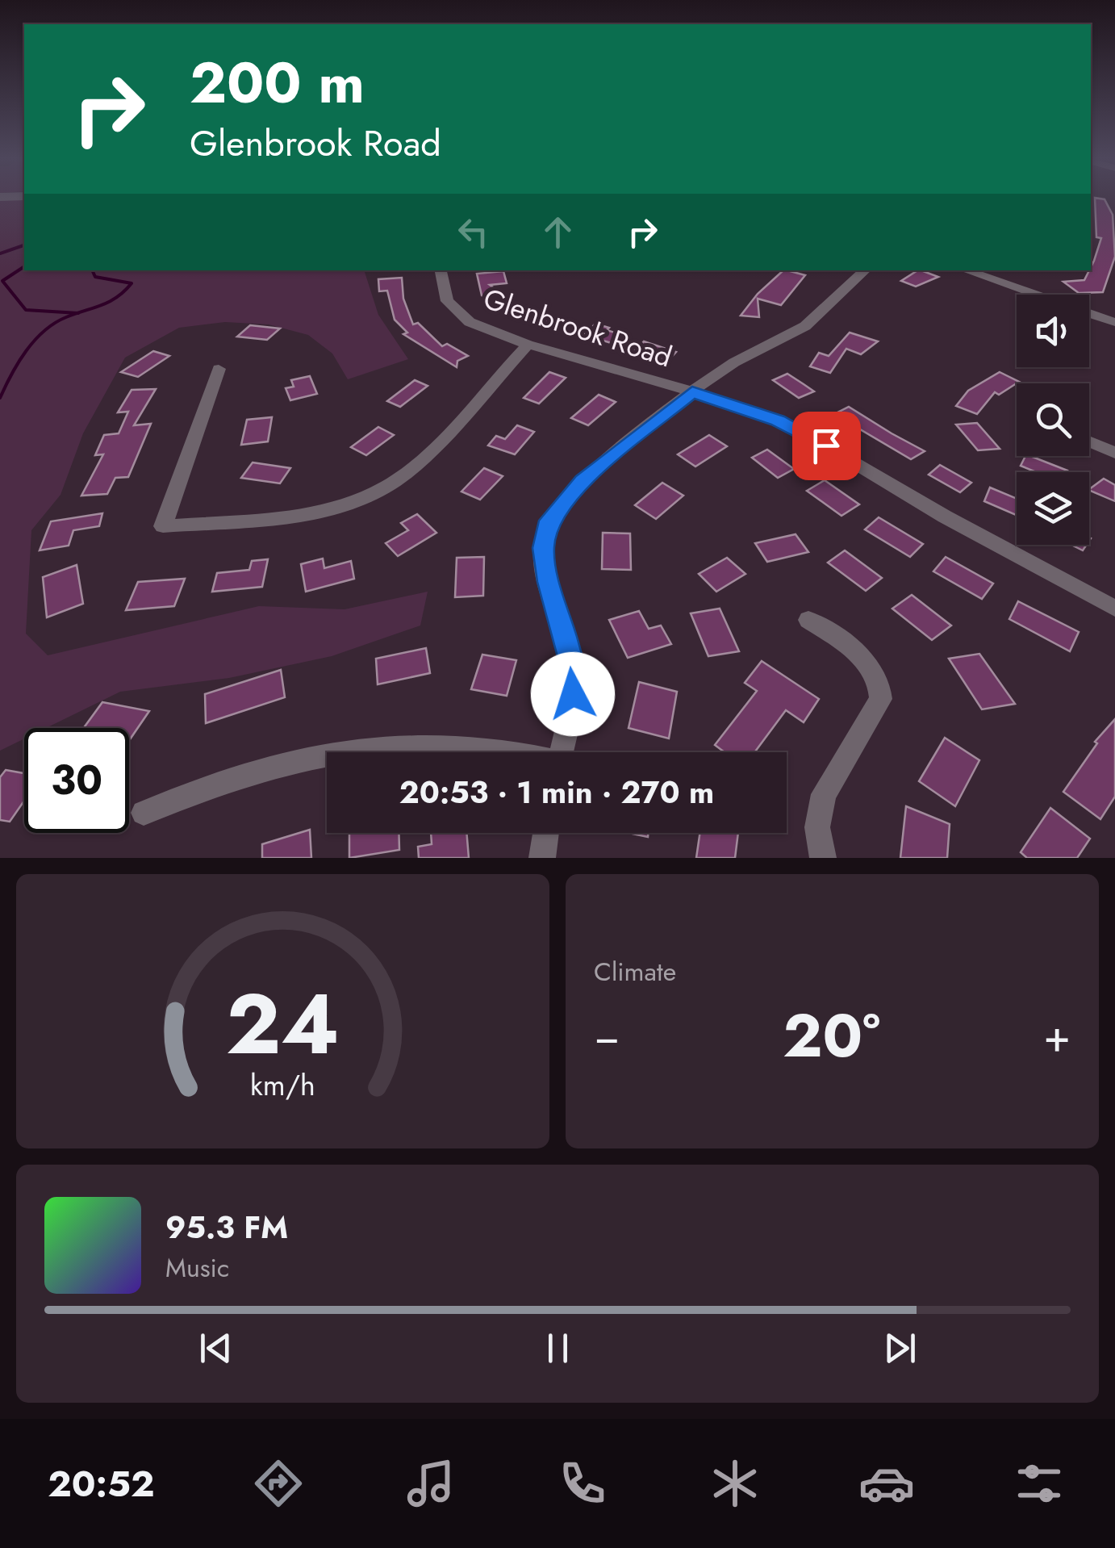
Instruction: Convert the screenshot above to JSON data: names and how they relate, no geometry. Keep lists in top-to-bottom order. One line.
{"streets":{"street":["Glenbrook Road"]},"page":{"turn":["200 m","Glenbrook Road"],"limit":"30","trip":"20:53 · 1 min · 270 m","tile":"Climate","heat":["−","20°","+"],"song":["95.3 FM","Music"],"tabs":"20:52","gauge":["24","km/h"]}}
